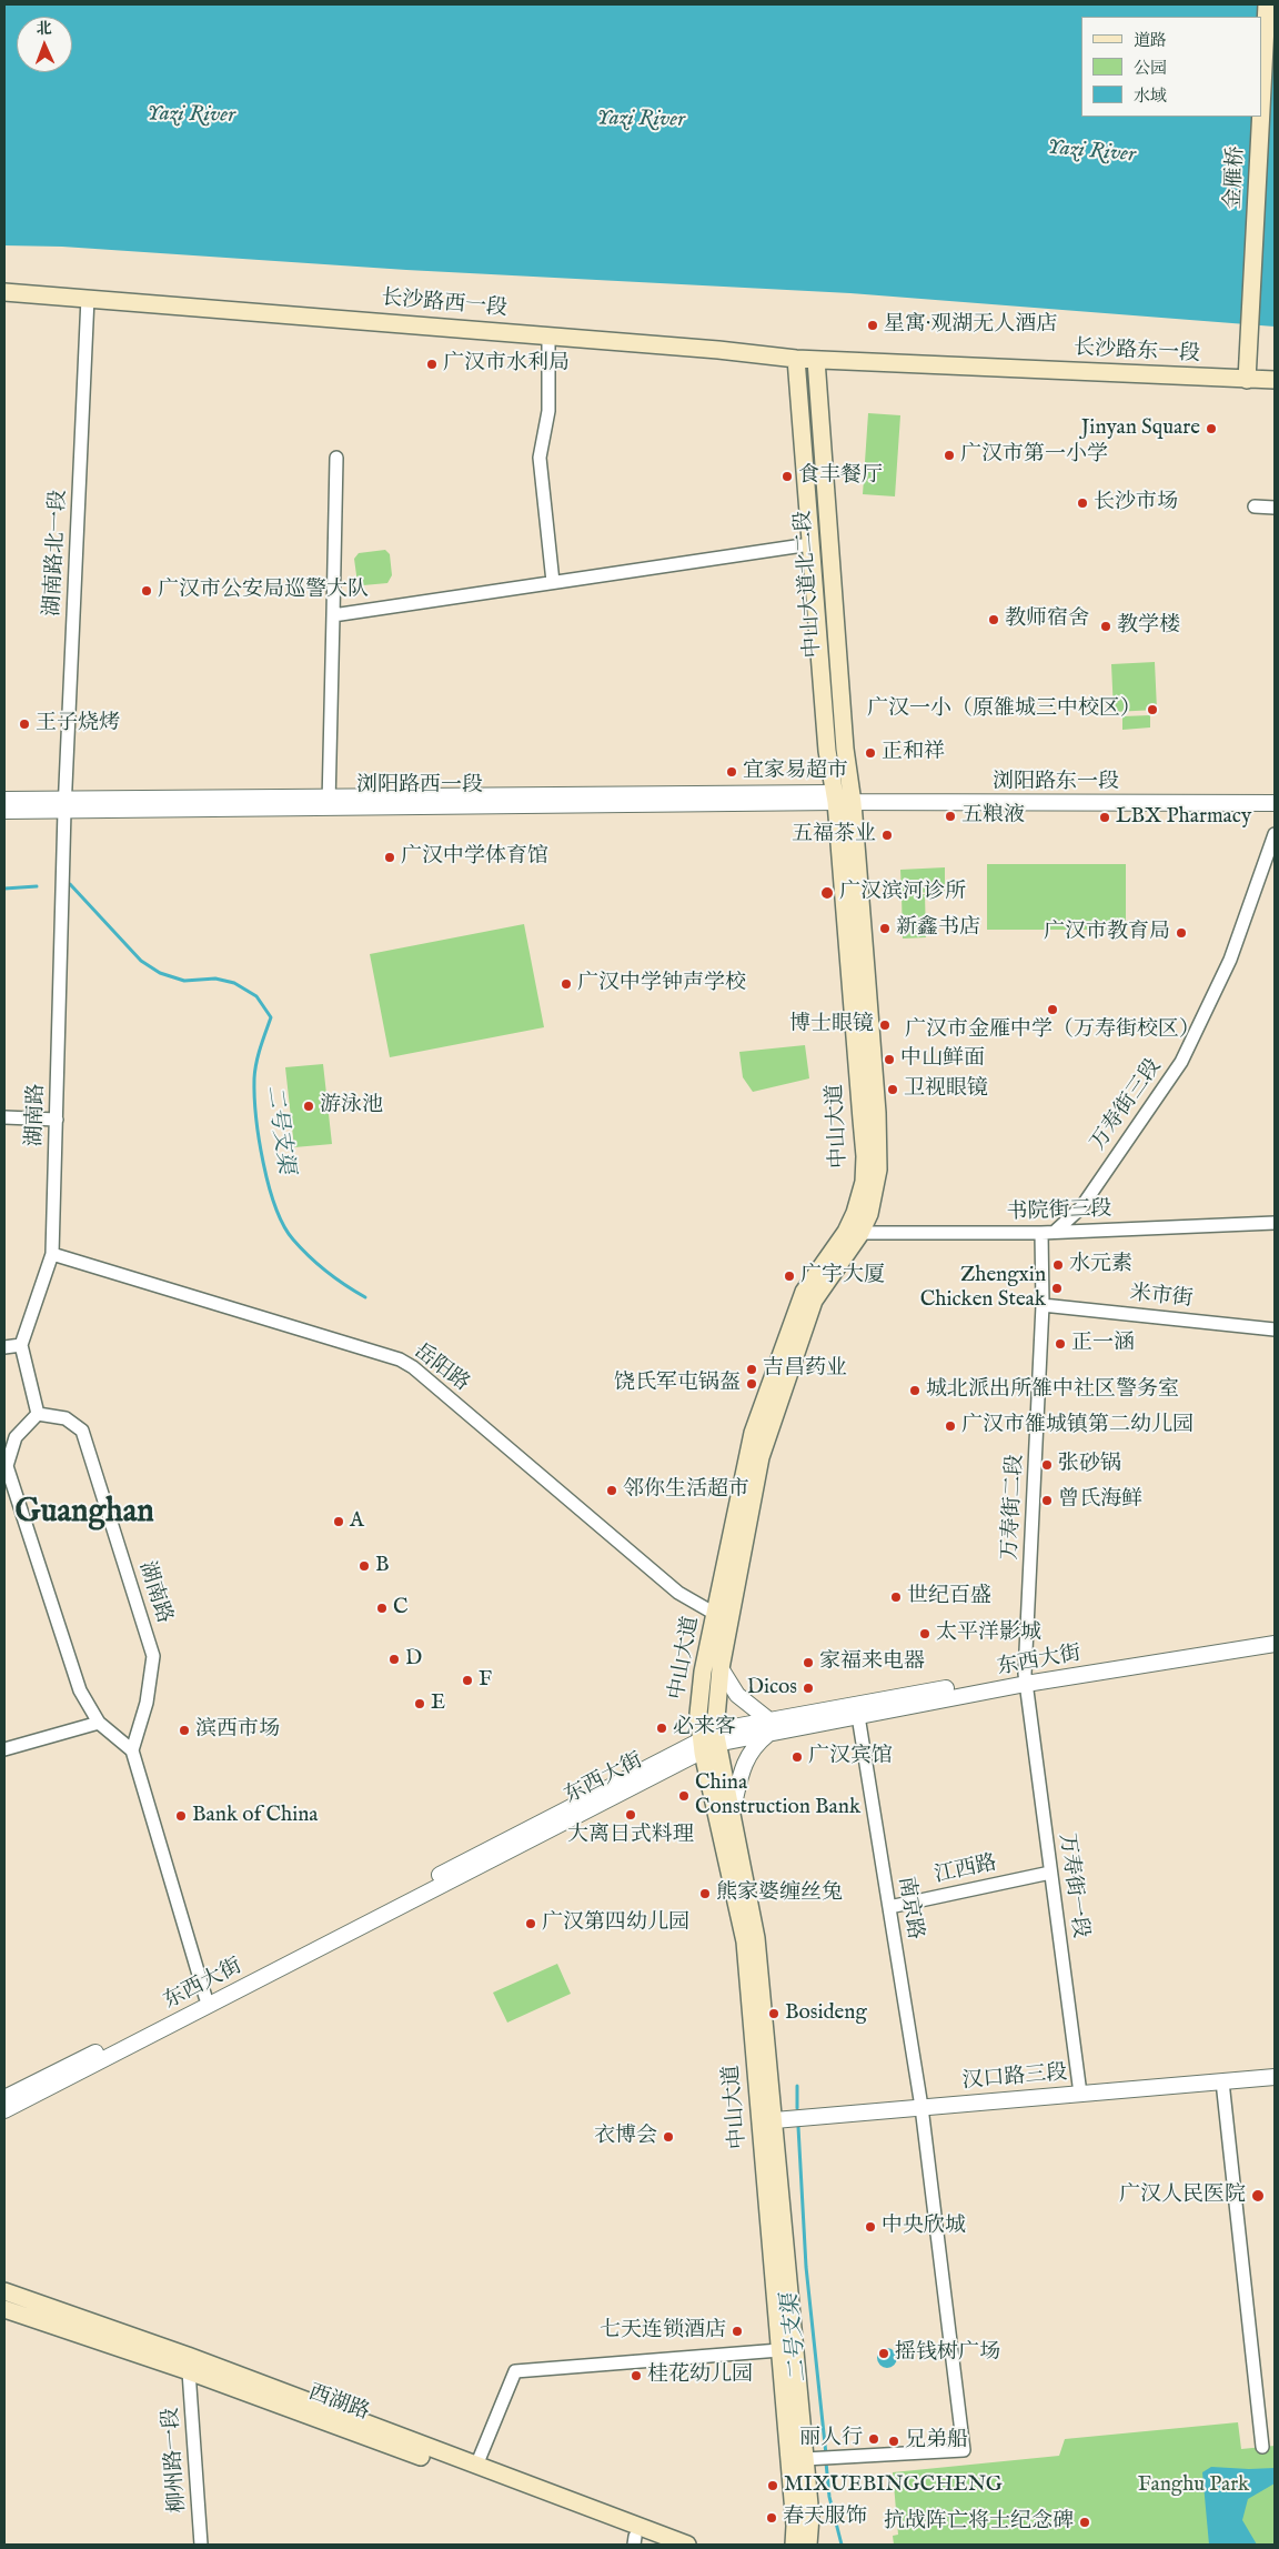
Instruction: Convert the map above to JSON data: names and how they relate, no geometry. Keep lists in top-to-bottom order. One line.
{"streets":{"main road":["金雁桥","长沙路西一段","长沙路东一段","中山大道北二段","中山大道","西湖路"],"street":["湖南路北一段","浏阳路东一段","浏阳路西一段","万寿街三段","湖南路","书院街三段","米市街","岳阳路","万寿街二段","东西大街","江西路","万寿街一段","南京路","汉口路三段","柳州路一段"]},"crossings":[["金雁桥","长沙路东一段"],["长沙路西一段","长沙路东一段"],["长沙路西一段","湖南路北一段"],["长沙路西一段","中山大道北二段"],["长沙路东一段","中山大道北二段"],["湖南路北一段","浏阳路西一段"],["湖南路北一段","湖南路"],["中山大道北二段","浏阳路东一段"],["中山大道北二段","浏阳路西一段"],["中山大道北二段","中山大道"],["浏阳路东一段","浏阳路西一段"],["浏阳路东一段","中山大道"],["浏阳路西一段","湖南路"],["浏阳路西一段","中山大道"],["万寿街三段","书院街三段"],["湖南路","岳阳路"],["中山大道","书院街三段"],["中山大道","岳阳路"],["中山大道","东西大街"],["中山大道","南京路"],["中山大道","汉口路三段"],["书院街三段","万寿街二段"],["米市街","万寿街二段"],["万寿街二段","东西大街"],["万寿街二段","万寿街一段"],["东西大街","万寿街一段"],["东西大街","南京路"],["江西路","万寿街一段"],["江西路","南京路"],["万寿街一段","汉口路三段"],["南京路","汉口路三段"],["西湖路","柳州路一段"]],"districts":["Guanghan"],"water":["Yazi River","二号支渠"],"parks":["Fanghu Park"],"places":["星寓·观湖无人酒店","广汉市水利局","Jinyan Square","广汉市第一小学","食丰餐厅","长沙市场","广汉市公安局巡警大队","教师宿舍","教学楼","广汉一小（原雒城三中校区）","王子烧烤","正和祥","宜家易超市","五粮液","LBX Pharmacy","五福茶业","广汉中学体育馆","广汉滨河诊所","新鑫书店","广汉市教育局","广汉中学钟声学校","广汉市金雁中学（万寿街校区）","博士眼镜","中山鲜面","卫视眼镜","游泳池","水元素","广宇大厦","Zhengxin Chicken Steak","正一涵","吉昌药业","饶氏军屯锅盔","城北派出所雒中社区警务室","广汉市雒城镇第二幼儿园","张砂锅","邻你生活超市","曾氏海鲜","A","B","世纪百盛","C","太平洋影城","D","家福来电器","F","Dicos","E","必来客","滨西市场","广汉宾馆","China Construction Bank","大离日式料理","Bank of China","熊家婆缠丝兔","广汉第四幼儿园","Bosideng","衣博会","广汉人民医院","中央欣城","七天连锁酒店","摇钱树广场","桂花幼儿园","丽人行","兄弟船","MIXUEBINGCHENG","春天服饰","抗战阵亡将士纪念碑"],"legend":["道路","公园","水域"],"north":"top"}
